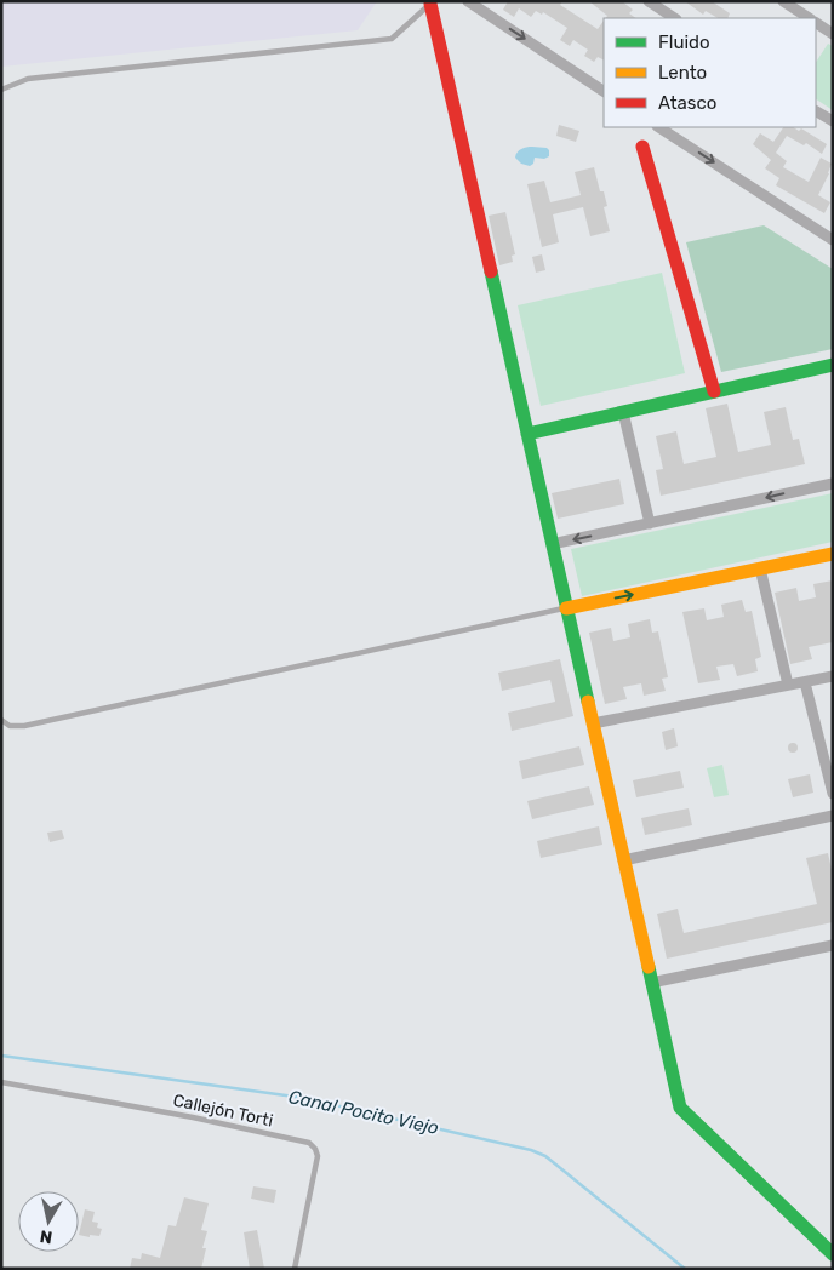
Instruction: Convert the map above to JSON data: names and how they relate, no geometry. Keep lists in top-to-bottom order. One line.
{"streets":{"lane":["Callejón Torti"]},"water":["Canal Pocito Viejo"],"legend":["Fluido","Lento","Atasco"],"north":"bottom"}
